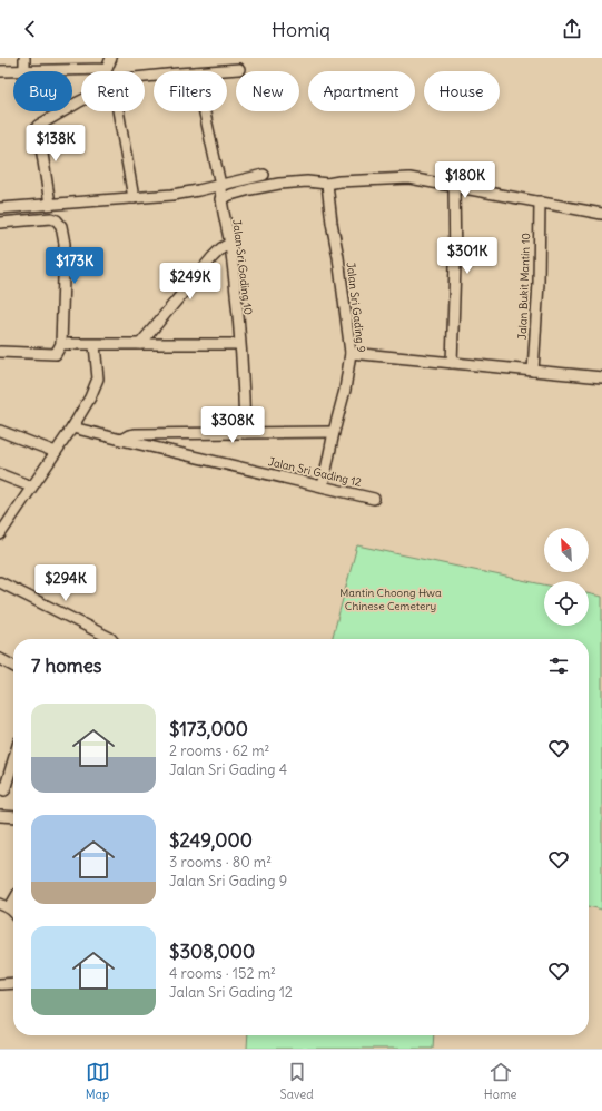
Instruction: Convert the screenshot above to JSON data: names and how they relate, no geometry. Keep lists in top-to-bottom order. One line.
{"streets":{"street":["Jalan Sri Gading 10","Jalan Bukit Mantin 10","Jalan Sri Gading 9","Jalan Sri Gading 12"]},"crossings":[["Jalan Sri Gading 10","Jalan Sri Gading 12"],["Jalan Sri Gading 9","Jalan Sri Gading 12"]],"parks":["Mantin Choong Hwa Chinese Cemetery"],"north":"top left","page":{"header":"Homiq","chip":["Buy","Rent","Filters","New","Apartment","House"],"price":["$138K","$180K","$301K","$173K","$249K","$308K","$294K"],"heading":"7 homes","list":[{"name":"$173,000","note":"2 rooms · 62 m² · Jalan Sri Gading 4"},{"name":"$249,000","note":"3 rooms · 80 m² · Jalan Sri Gading 9"},{"name":"$308,000","note":"4 rooms · 152 m² · Jalan Sri Gading 12"}],"tabs":["Map","Saved","Home"]}}
